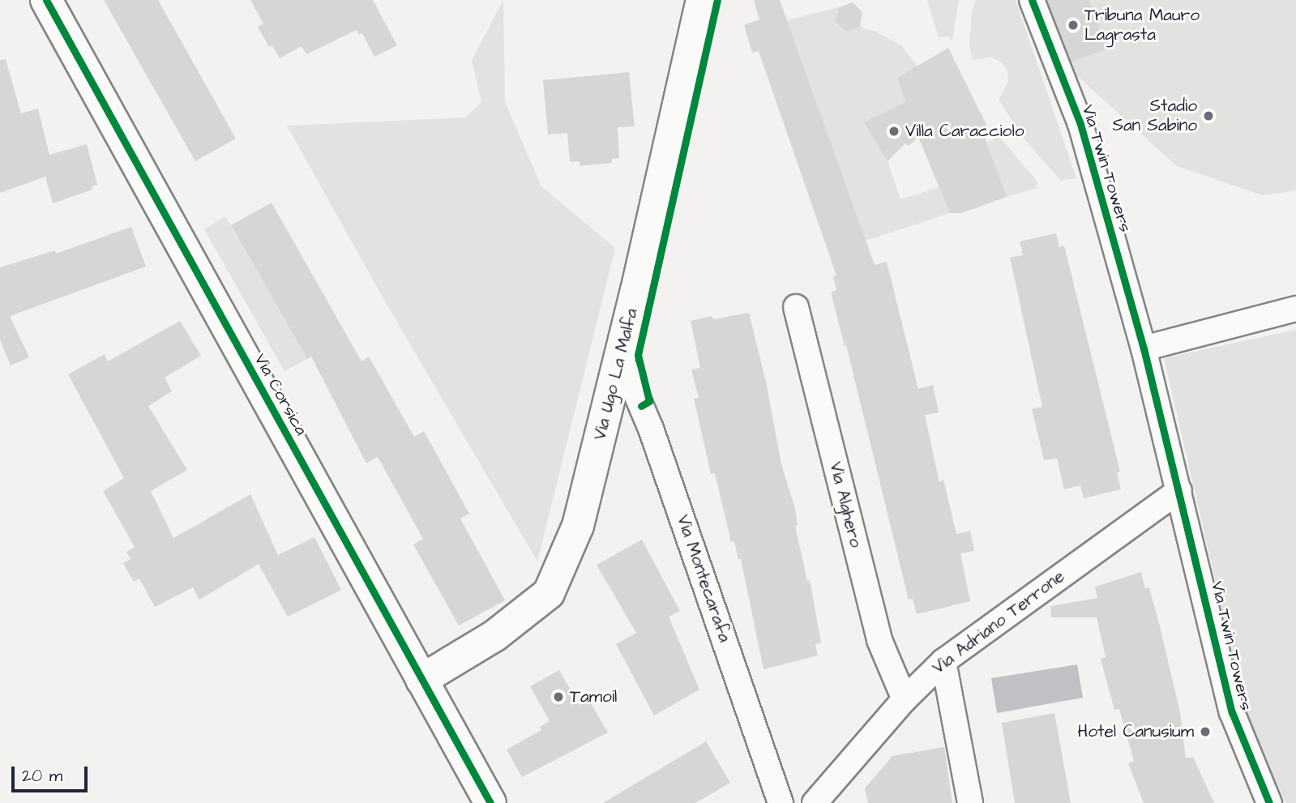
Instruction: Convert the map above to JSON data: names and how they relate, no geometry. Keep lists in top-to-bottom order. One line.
{"streets":{"street":["Via Twin Towers","Via Ugo La Malfa","Via Corsica","Via Alghero","Via Montecarafa","Via Adriano Terrone"]},"crossings":[["Via Twin Towers","Via Adriano Terrone"],["Via Ugo La Malfa","Via Corsica"],["Via Ugo La Malfa","Via Montecarafa"],["Via Alghero","Via Adriano Terrone"]],"places":["Tribuna Mauro Lagrasta","Stadio San Sabino","Villa Caracciolo","Tamoil","Hotel Canusium"],"scale_bar":"20 m"}
